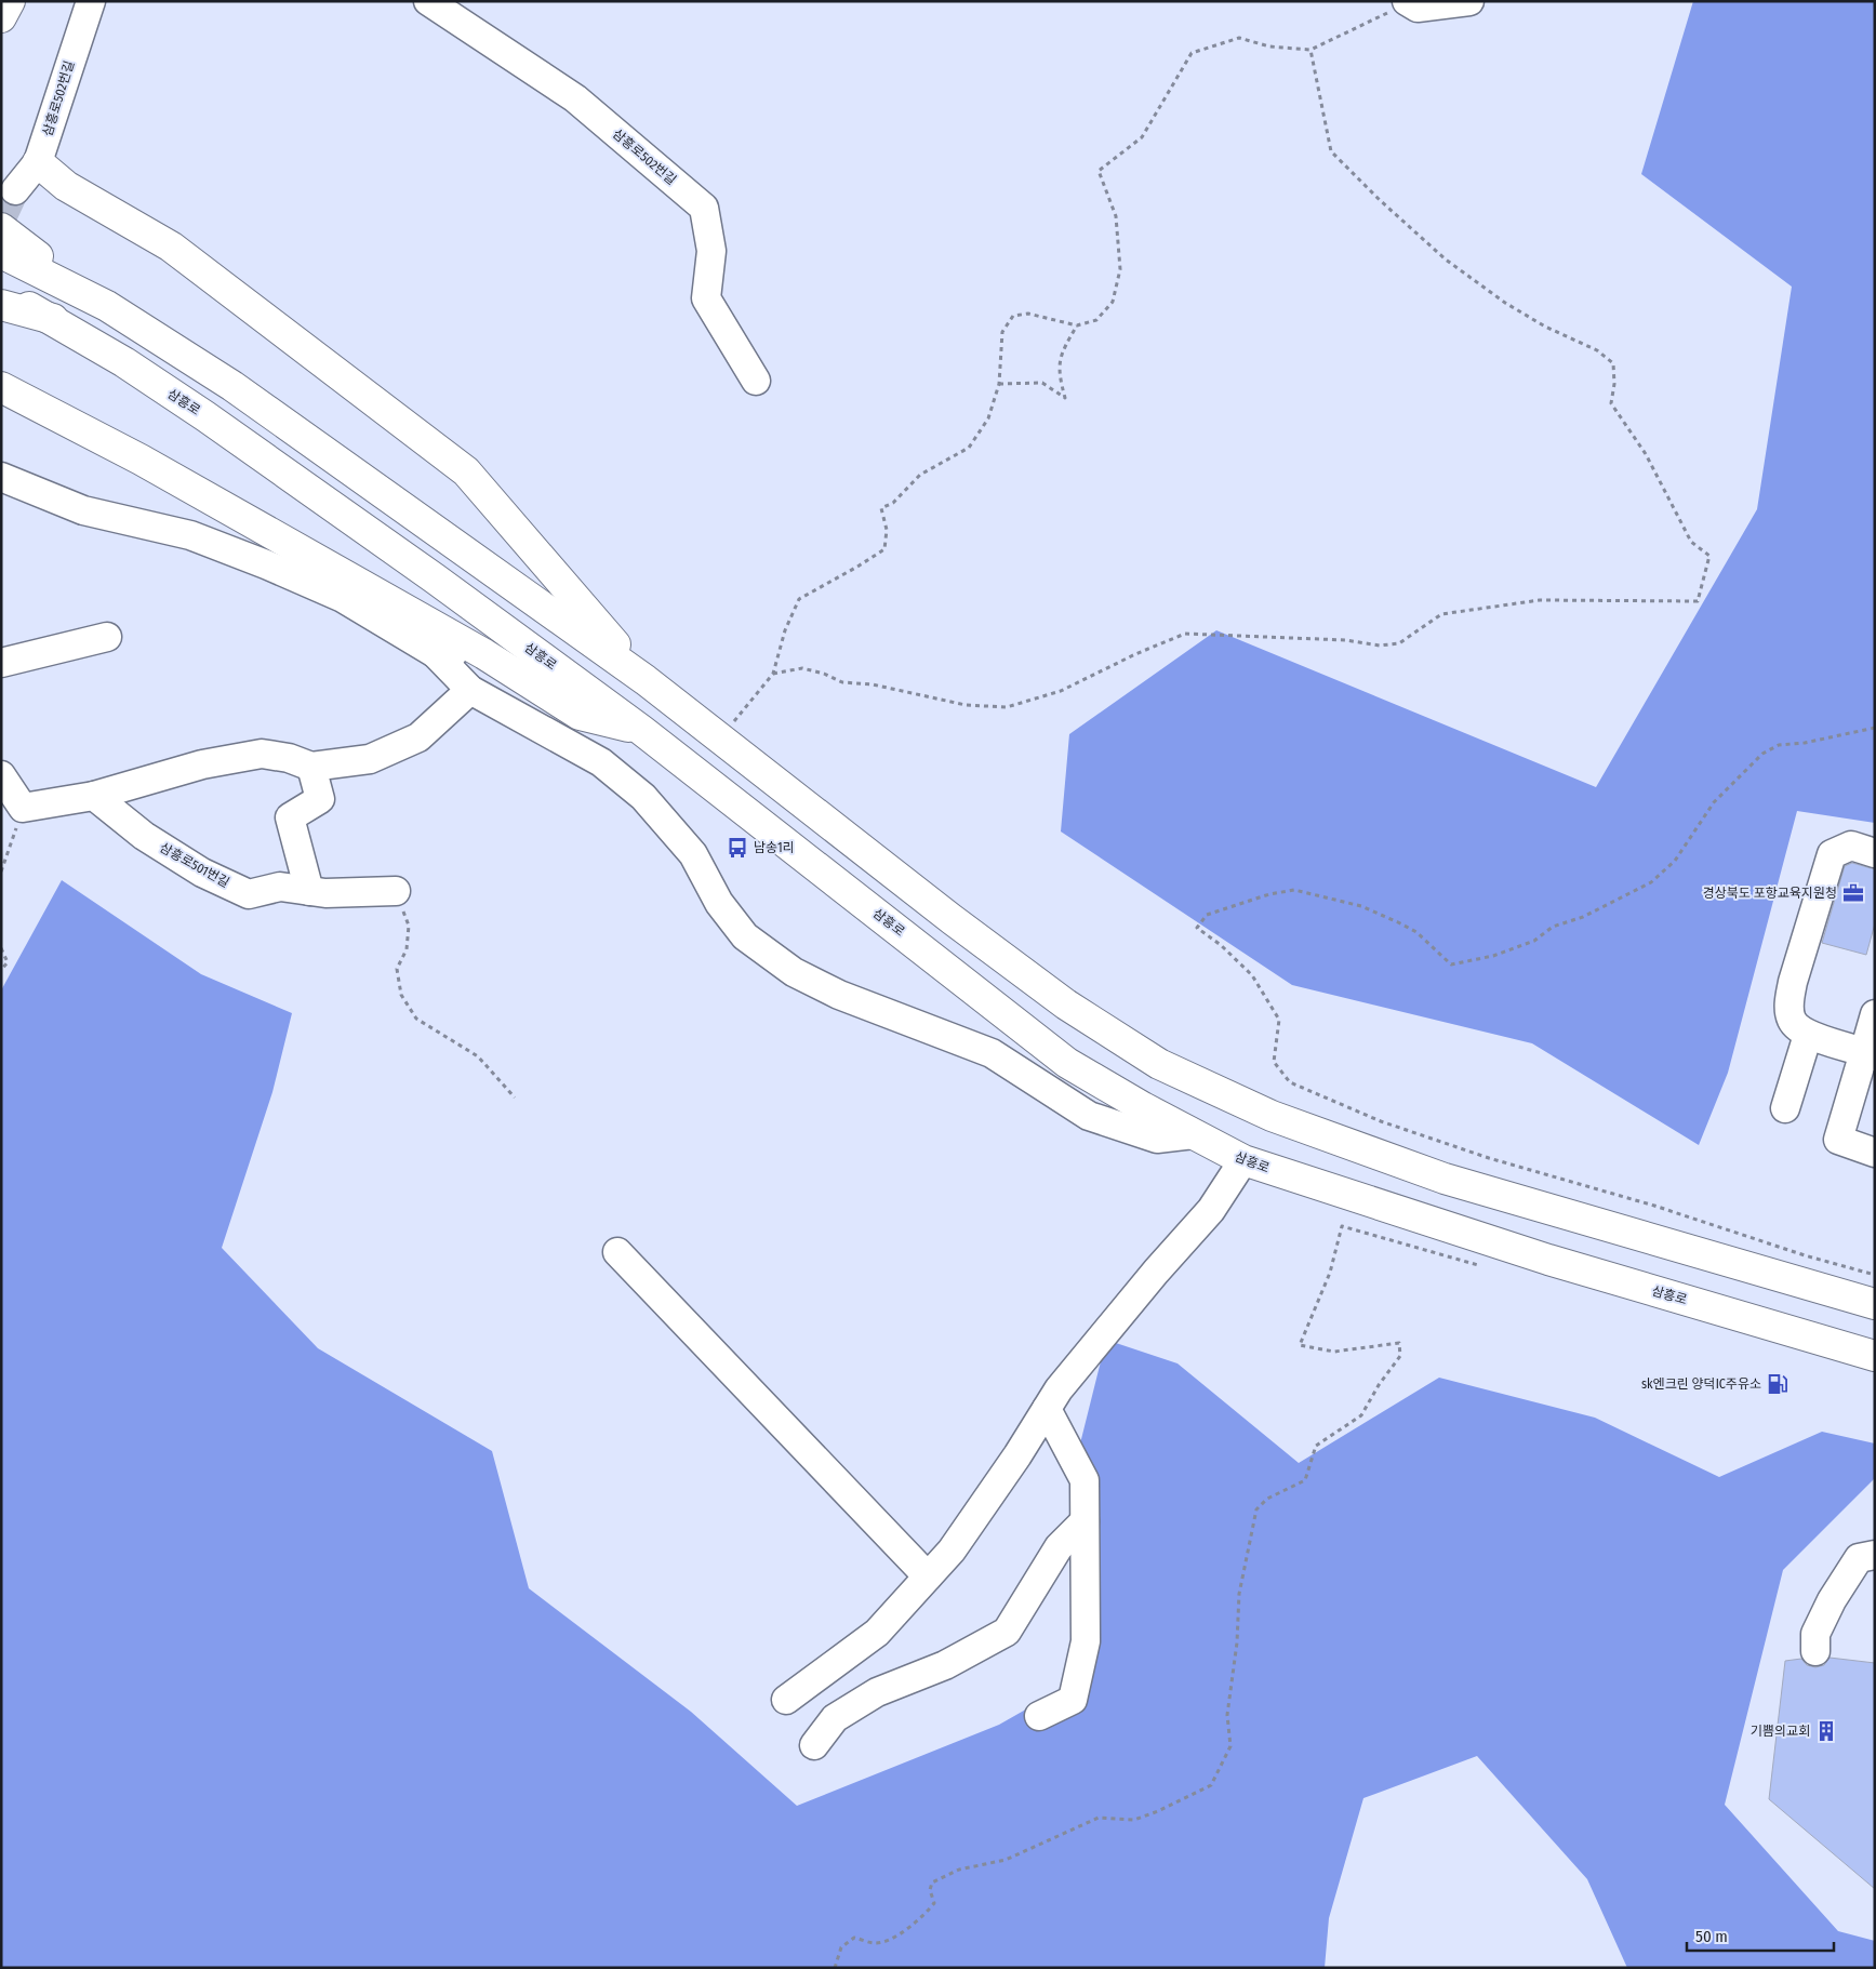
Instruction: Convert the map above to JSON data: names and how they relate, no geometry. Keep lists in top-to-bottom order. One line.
{"streets":{"main road":["삼흥로"],"street":["삼흥로502번길","삼흥로501번길"]},"places":{"bus stop":["남송1리"],"office":["경상북도 포항교육지원청"],"fuel station":["sk엔크린 양덕IC주유소"],"building":["기쁨의교회"]},"scale_bar":"50 m"}
